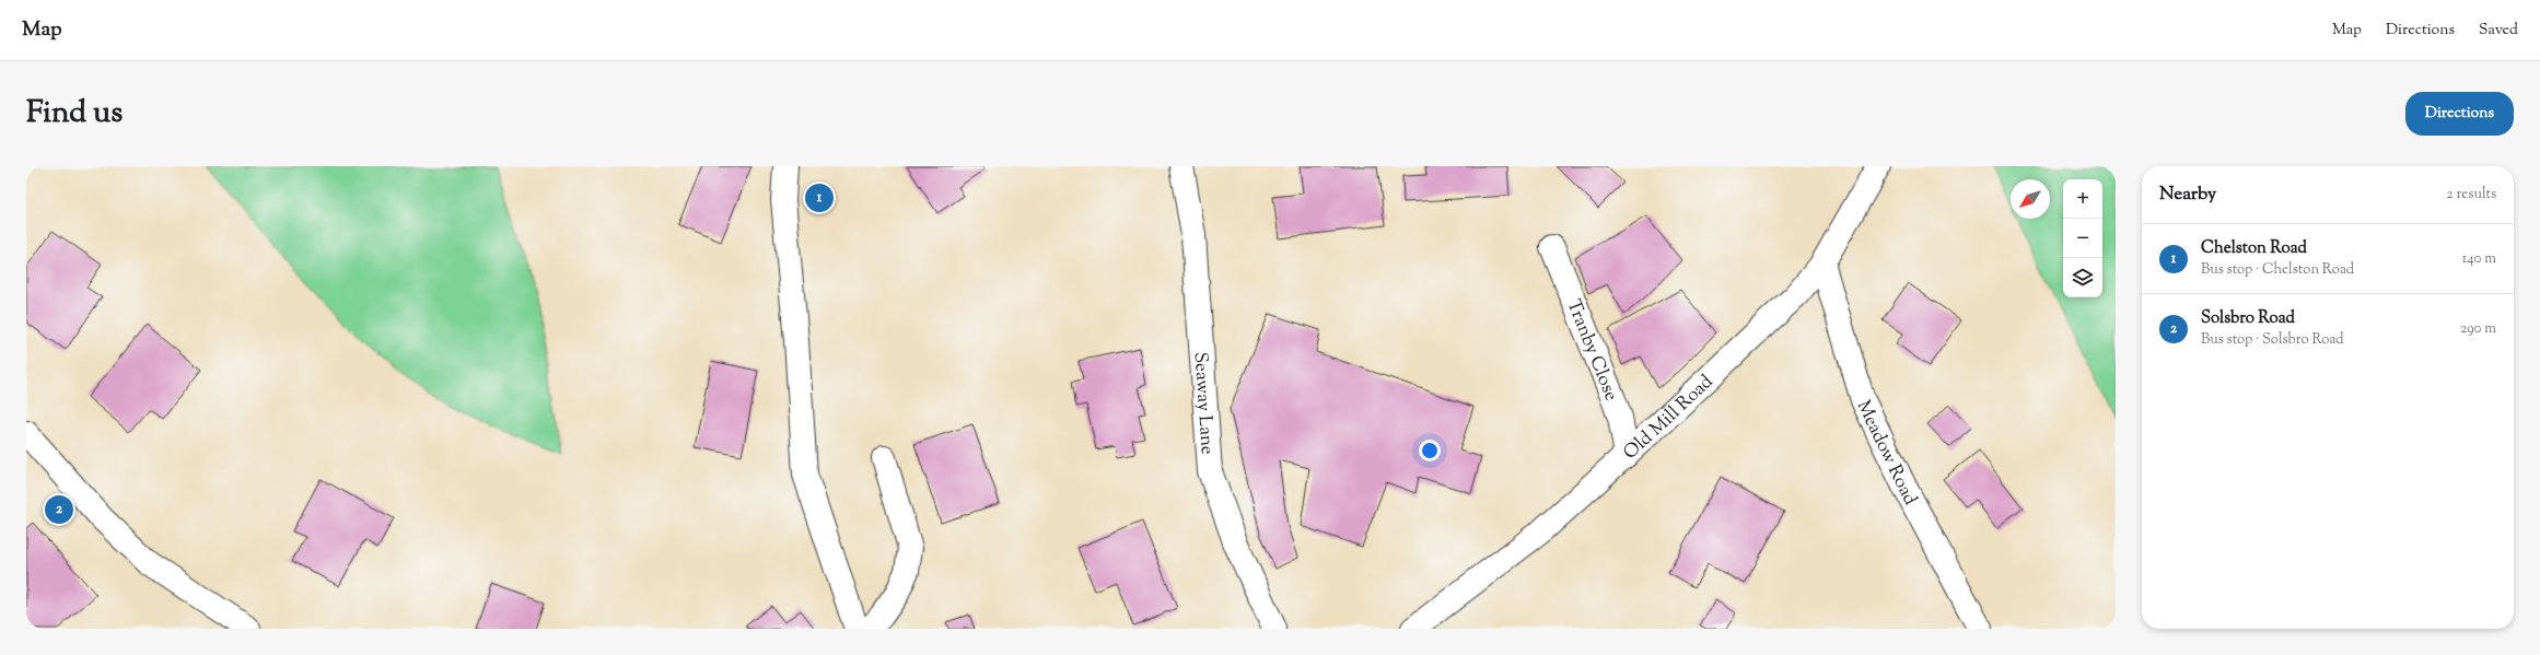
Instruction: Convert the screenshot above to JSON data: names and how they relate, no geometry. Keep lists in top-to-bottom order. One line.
{"streets":{"street":["Tranby Close","Seaway Lane","Old Mill Road","Meadow Road"]},"crossings":[["Tranby Close","Old Mill Road"],["Old Mill Road","Meadow Road"]],"north":"bottom left","page":{"header":"Map","nav":["Map","Directions","Saved"],"title":"Find us","buttons":"Directions","heading":["Nearby","2 results"],"map_buttons":["+","−"],"pins":["1","2"],"list":[{"mark":"1","name":"Chelston Road","note":"Bus stop · Chelston Road","value":"140 m"},{"mark":"2","name":"Solsbro Road","note":"Bus stop · Solsbro Road","value":"290 m"}]}}
